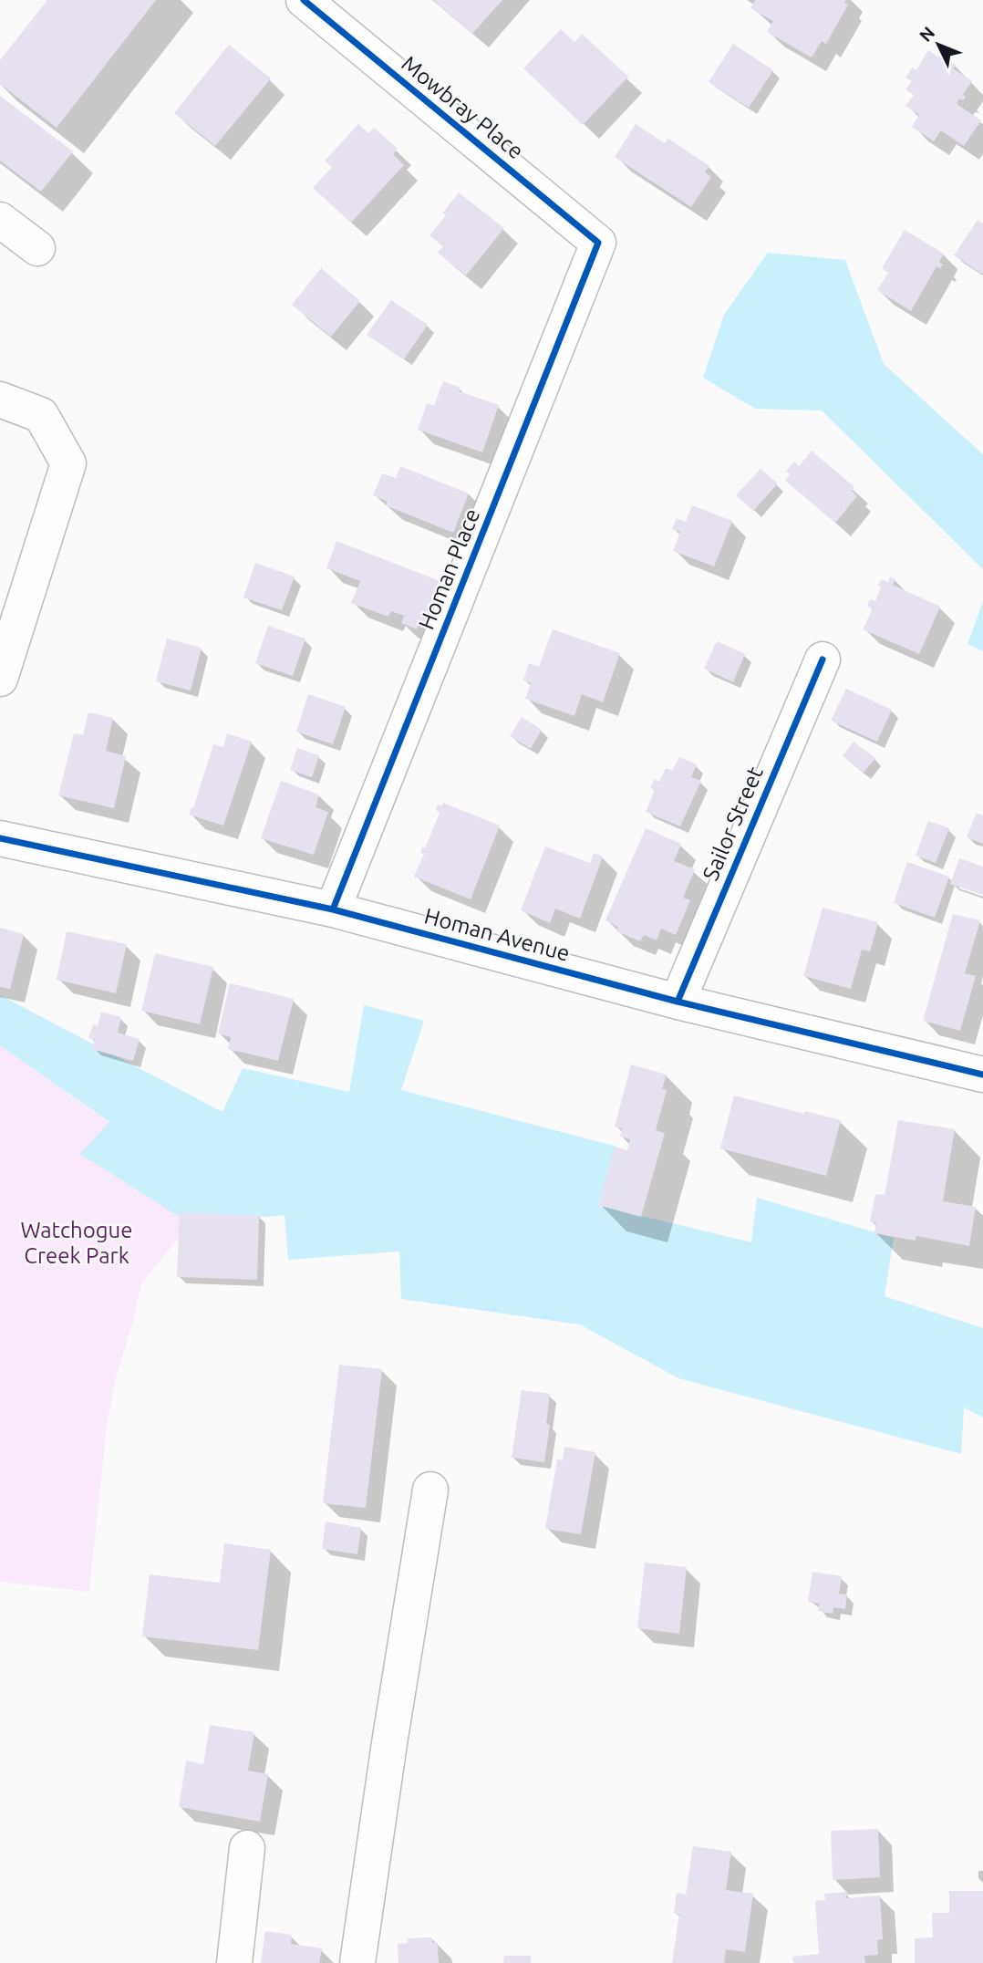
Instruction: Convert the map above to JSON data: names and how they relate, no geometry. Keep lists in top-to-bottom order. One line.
{"streets":{"street":["Mowbray Place","Homan Place","Sailor Street","Homan Avenue"]},"crossings":[["Mowbray Place","Homan Place"],["Homan Place","Homan Avenue"],["Sailor Street","Homan Avenue"]],"parks":["Watchogue Creek Park"],"north":"top left"}
